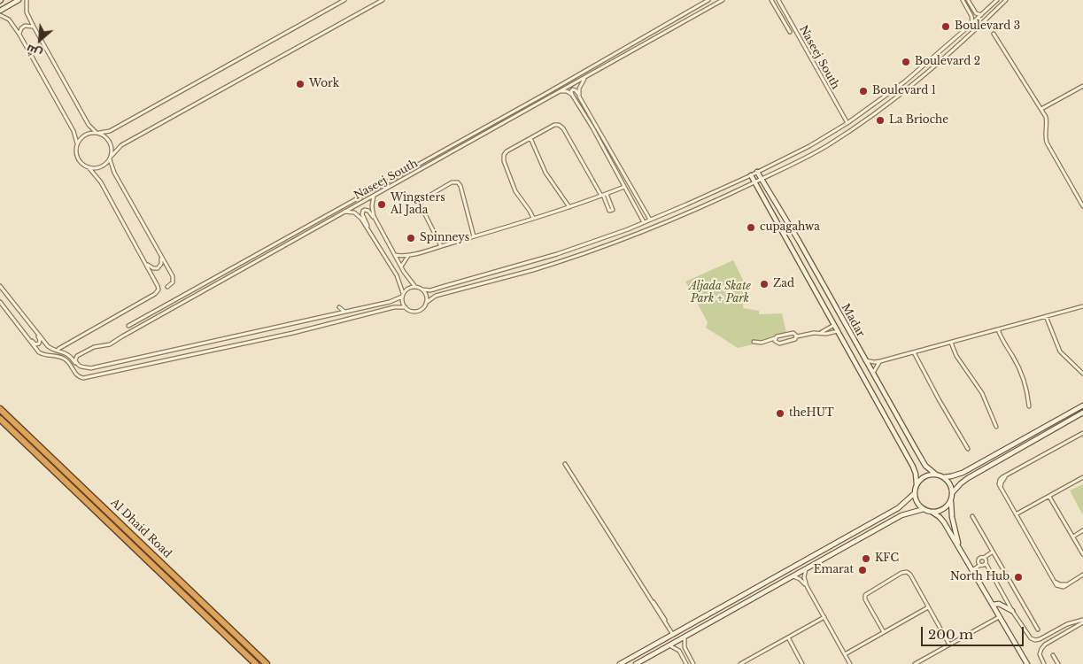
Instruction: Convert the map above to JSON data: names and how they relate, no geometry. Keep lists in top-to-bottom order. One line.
{"streets":{"highway":["Al Dhaid Road"],"street":["Naseej South","Madar"]},"parks":["Aljada Skate Park + Park"],"places":["Boulevard 3","Boulevard 2","Work","Boulevard 1","La Brioche","Wingsters Al Jada","cupagahwa","Spinneys","Zad","theHUT","KFC","Emarat","North Hub"],"scale_bar":"200 m","north":"bottom left"}
